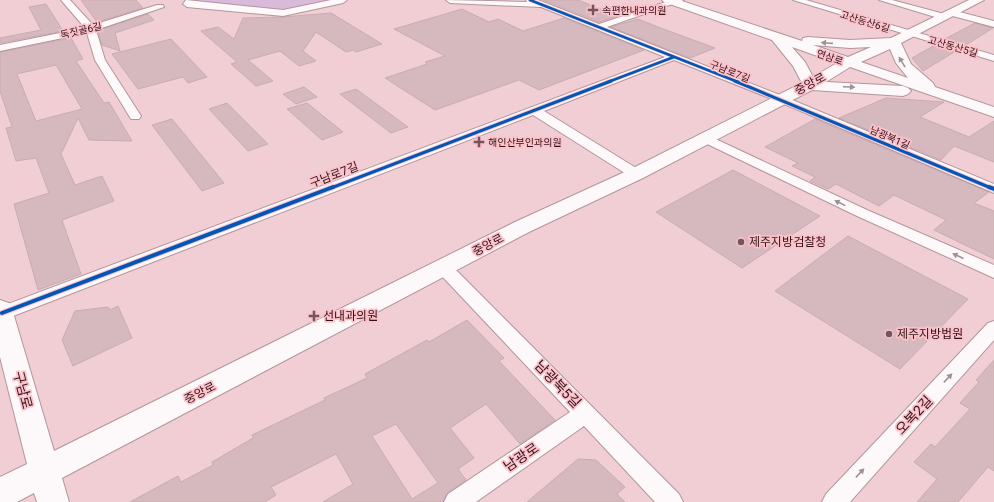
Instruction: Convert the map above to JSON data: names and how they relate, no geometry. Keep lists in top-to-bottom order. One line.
{"streets":{"main road":["연삼로","중앙로","구남로"],"street":["고산동산6길","독짓골6길","고산동산5길","구남로7길","남광북1길","남광북5길","오복2길","남광로"]},"crossings":[["고산동산6길","고산동산5길"],["고산동산6길","중앙로"],["고산동산5길","중앙로"],["연삼로","중앙로"],["구남로7길","중앙로"],["구남로7길","남광북1길"],["구남로7길","구남로"],["중앙로","남광북1길"],["중앙로","남광북5길"],["중앙로","구남로"],["남광북5길","남광로"]],"one_way":["오복2길"],"places":{"health":["속편한내과의원","해인산부인과의원","선내과의원"],"other":["제주지방검찰청","제주지방법원"]}}
